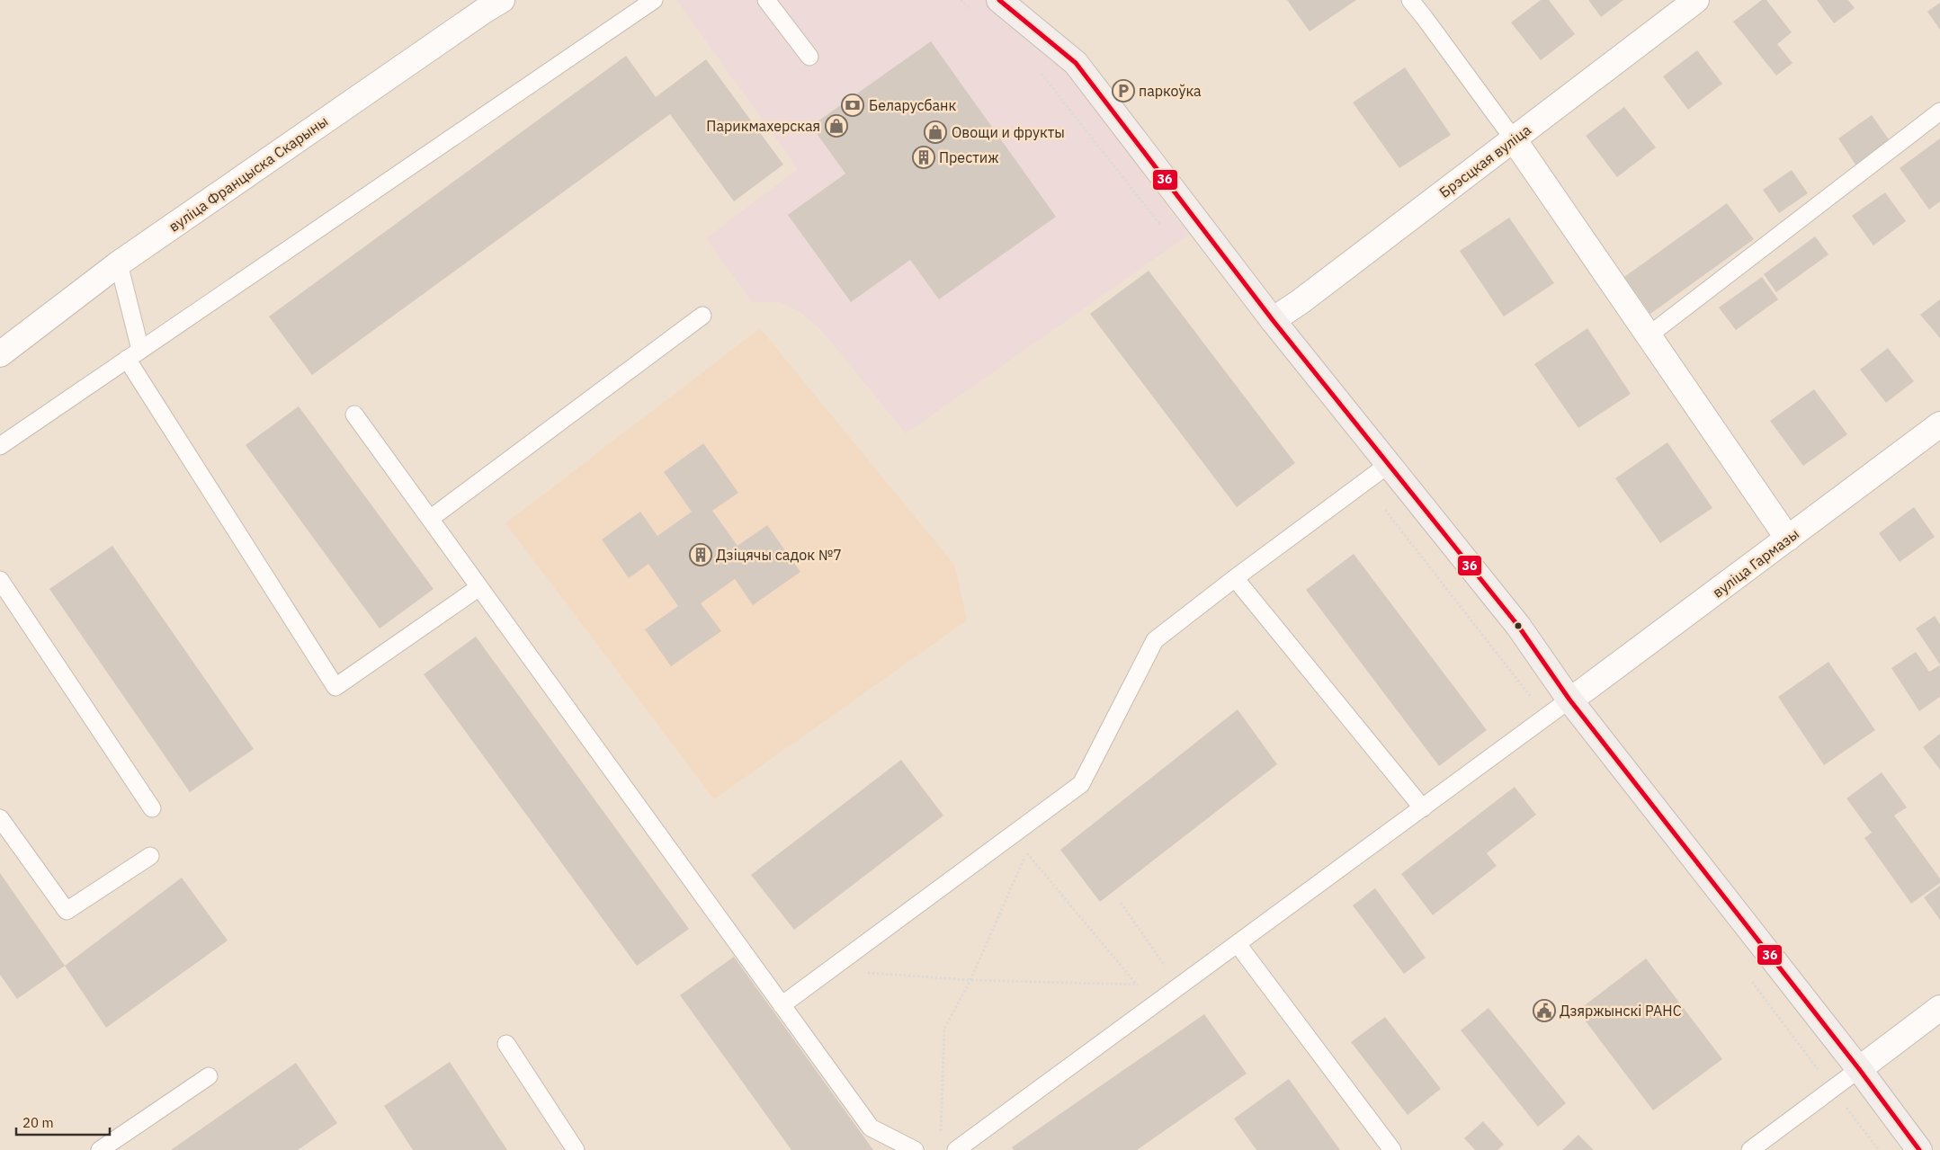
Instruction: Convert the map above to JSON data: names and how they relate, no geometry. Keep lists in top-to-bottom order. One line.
{"streets":{"street":["Брэсцкая вуліца","вуліца Францыска Скарыны","вуліца Гармазы"]},"places":{"parking":["паркоўка"],"bank":["Беларусбанк"],"shop":["Парикмахерская","Овощи и фрукты"],"building":["Престиж","Дзіцячы садок №7"],"public building":["Дзяржынскі РАНС"]},"lines":["transit line 36"],"scale_bar":"20 m"}
